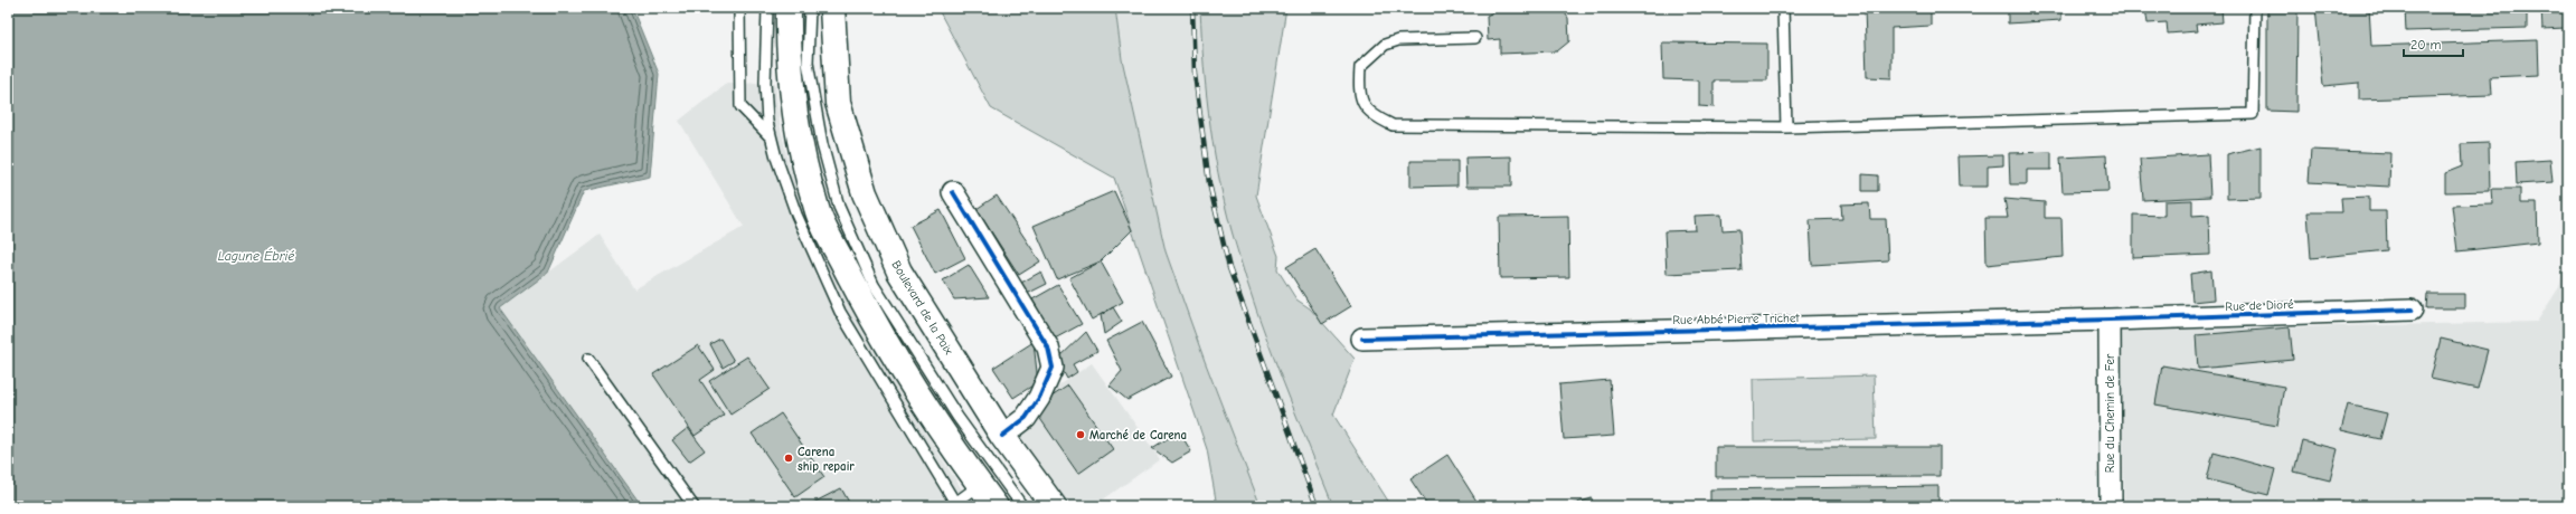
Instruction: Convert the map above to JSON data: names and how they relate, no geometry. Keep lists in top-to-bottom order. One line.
{"streets":{"main road":["Boulevard de la Paix"],"street":["Rue de Dioré","Rue Abbé Pierre Trichet","Rue du Chemin de Fer"]},"crossings":[["Rue de Dioré","Rue Abbé Pierre Trichet"],["Rue de Dioré","Rue du Chemin de Fer"],["Rue Abbé Pierre Trichet","Rue du Chemin de Fer"]],"water":["Lagune Ébrié"],"places":["Marché de Carena","Carena ship repair"],"scale_bar":"20 m"}
